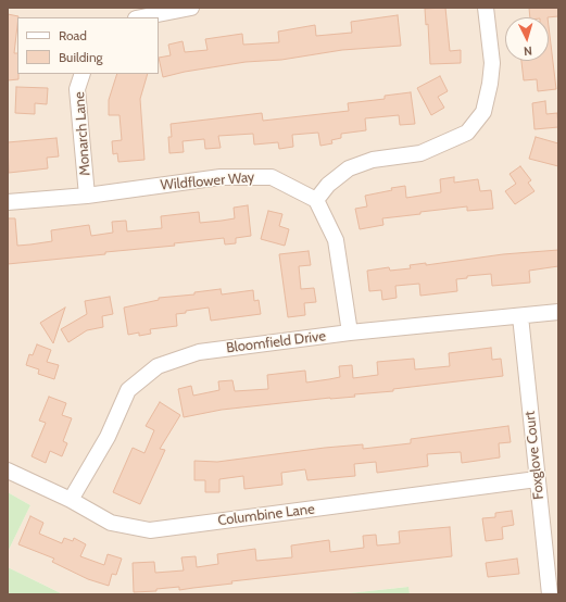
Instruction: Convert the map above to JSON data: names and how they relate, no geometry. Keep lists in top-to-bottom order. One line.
{"streets":{"street":["Monarch Lane","Wildflower Way","Bloomfield Drive","Foxglove Court","Columbine Lane"]},"crossings":[["Monarch Lane","Wildflower Way"],["Bloomfield Drive","Foxglove Court"],["Bloomfield Drive","Columbine Lane"],["Foxglove Court","Columbine Lane"]],"legend":["Road","Building"],"north":"bottom"}
